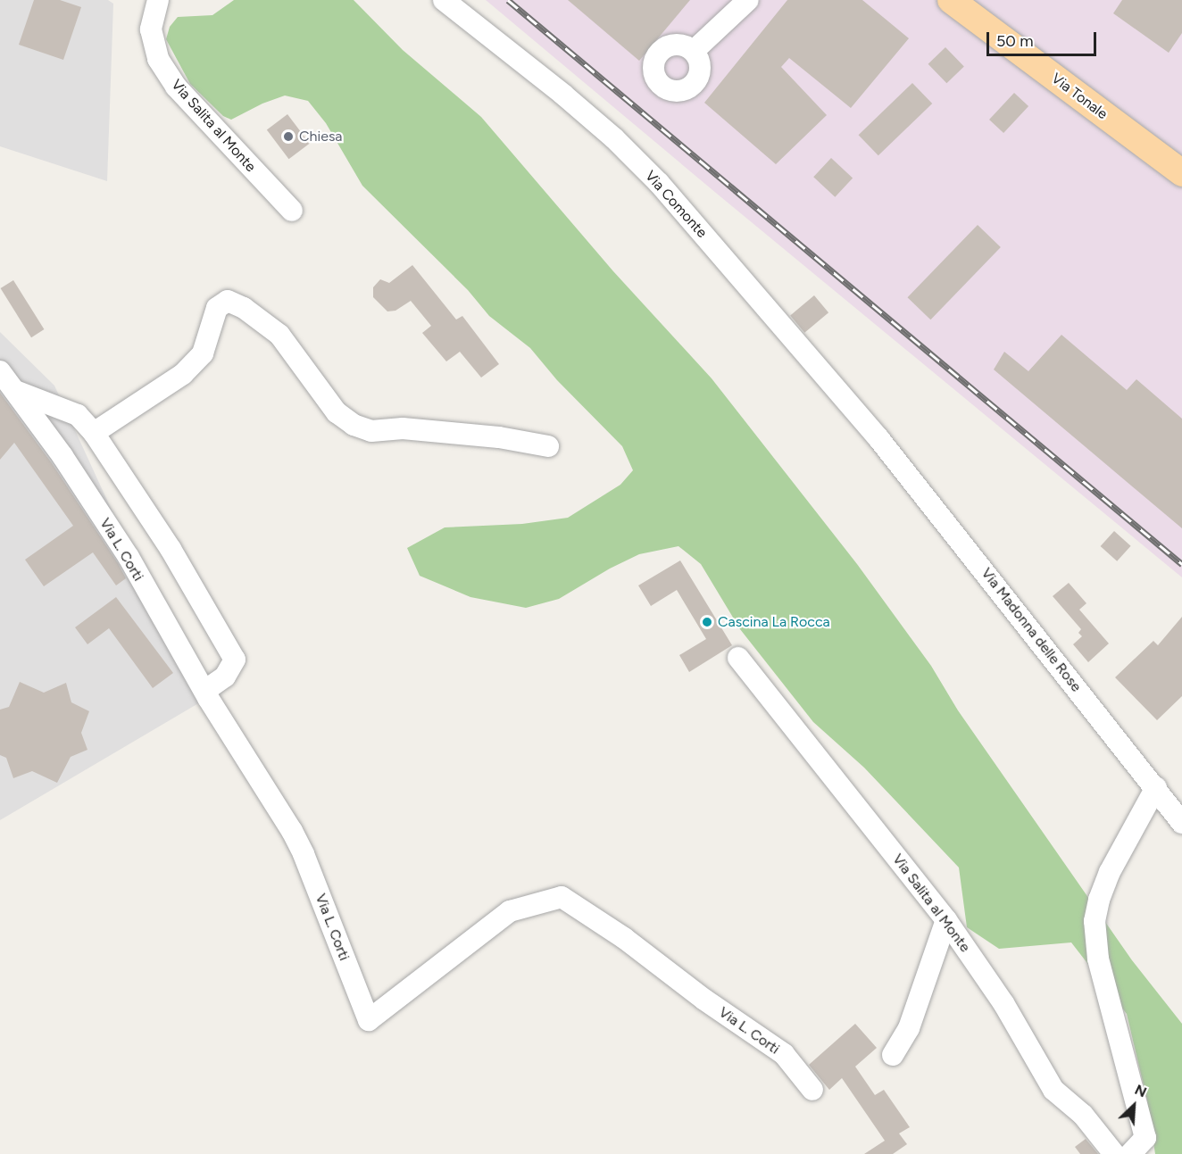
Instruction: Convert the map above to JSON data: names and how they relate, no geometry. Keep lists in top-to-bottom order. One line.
{"streets":{"main road":["Via Tonale"],"street":["Via Salita al Monte","Via Comonte","Via L. Corti","Via Madonna delle Rose"]},"crossings":[["Via Comonte","Via Madonna delle Rose"]],"places":["Chiesa","Cascina La Rocca"],"scale_bar":"50 m","north":"top right"}
